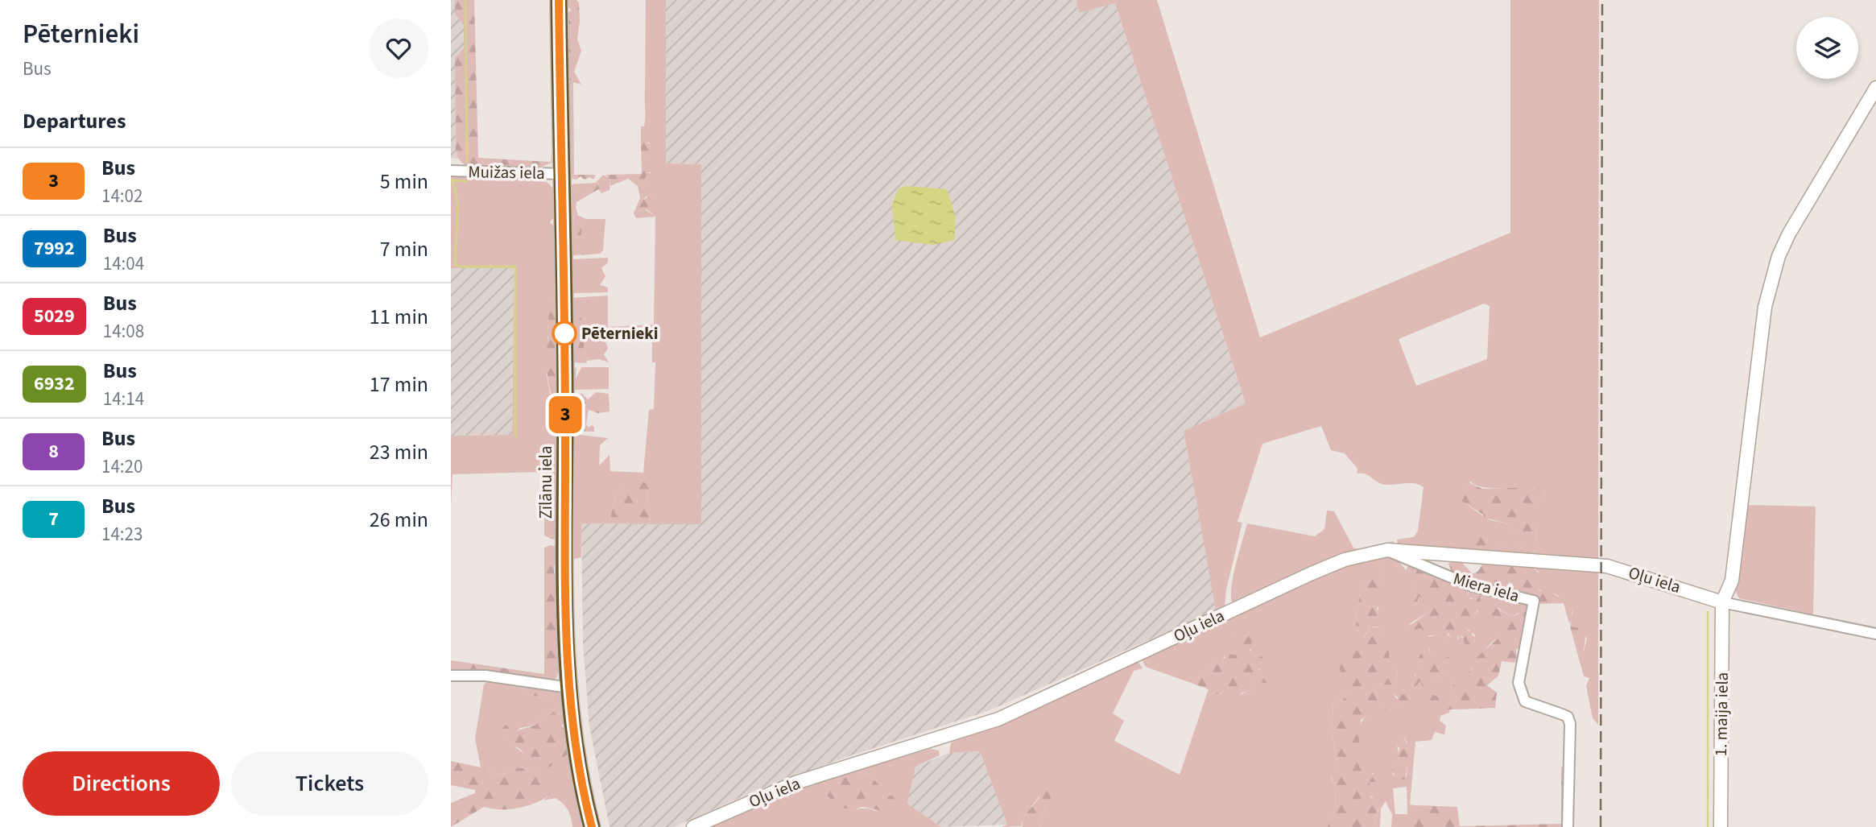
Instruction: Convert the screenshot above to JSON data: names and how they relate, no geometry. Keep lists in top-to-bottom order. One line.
{"streets":{"highway":["Zīlānu iela"],"street":["Muižas iela","Oļu iela","Miera iela","1. maija iela"]},"crossings":[["Muižas iela","Zīlānu iela"],["Oļu iela","Miera iela"],["Oļu iela","1. maija iela"]],"places":["Pēternieki"],"lines":["bus line 3"],"page":{"heading":[["Pēternieki","Bus"],"Departures"],"on_map":"3","list":[{"mark":"3","name":"Bus","note":"14:02","value":"5 min"},{"mark":"7992","name":"Bus","note":"14:04","value":"7 min"},{"mark":"5029","name":"Bus","note":"14:08","value":"11 min"},{"mark":"6932","name":"Bus","note":"14:14","value":"17 min"},{"mark":"8","name":"Bus","note":"14:20","value":"23 min"},{"mark":"7","name":"Bus","note":"14:23","value":"26 min"}],"buttons":["Directions","Tickets"]}}
